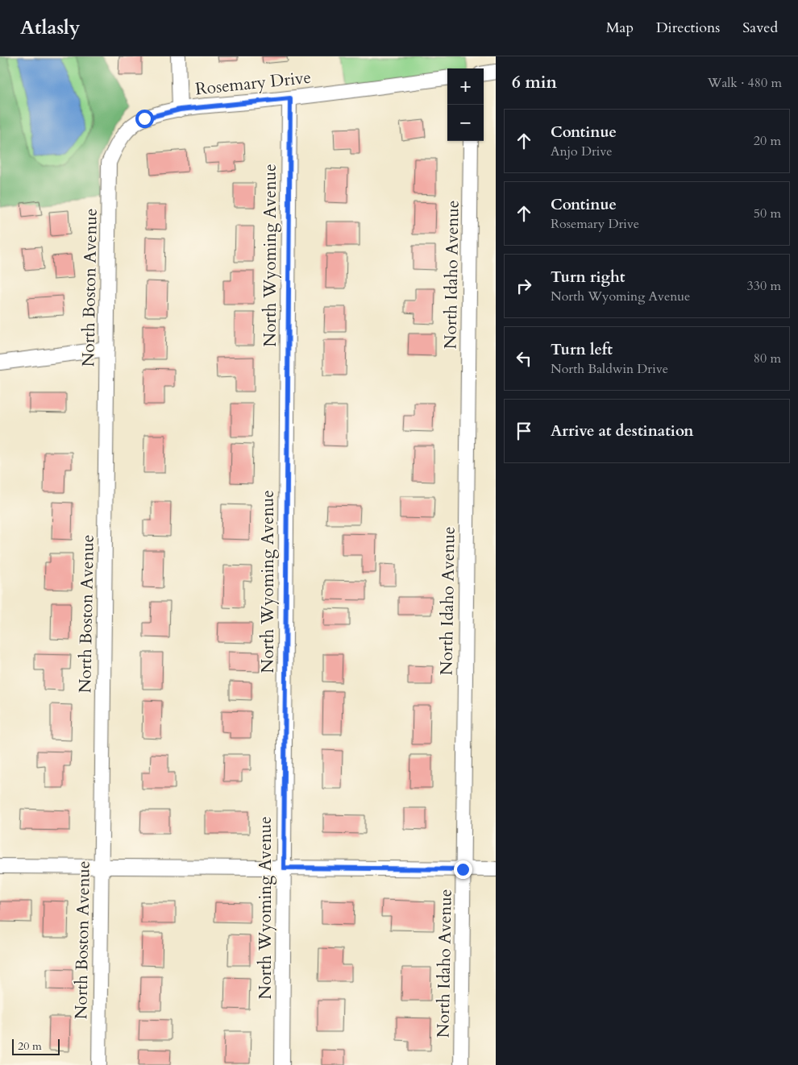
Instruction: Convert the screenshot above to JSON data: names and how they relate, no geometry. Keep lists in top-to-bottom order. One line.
{"streets":{"street":["Rosemary Drive","North Wyoming Avenue","North Idaho Avenue","North Boston Avenue"]},"crossings":[["Rosemary Drive","North Wyoming Avenue"],["Rosemary Drive","North Boston Avenue"]],"scale_bar":"20 m","page":{"header":"Atlasly","nav":["Map","Directions","Saved"],"heading":["6 min","Walk · 480 m"],"map_buttons":["+","−"],"list":[["Continue","Anjo Drive","20 m"],["Continue","Rosemary Drive","50 m"],["Turn right","North Wyoming Avenue","330 m"],["Turn left","North Baldwin Drive","80 m"],"Arrive at destination"],"scale":"20 m"}}
